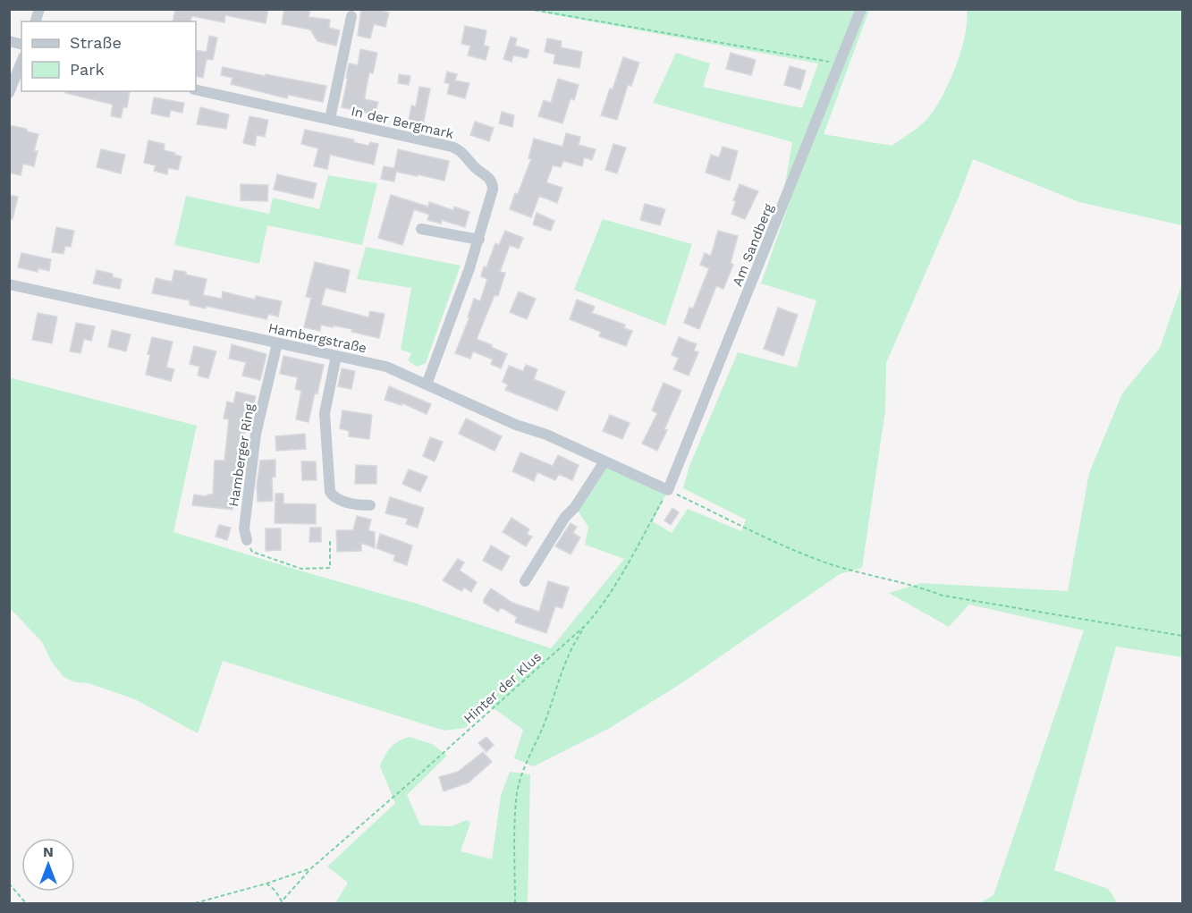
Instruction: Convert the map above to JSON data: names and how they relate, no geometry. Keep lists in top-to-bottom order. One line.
{"streets":{"street":["In der Bergmark","Am Sandberg","Hambergstraße","Hamberger Ring"],"path":["Hinter der Klus"]},"crossings":[["In der Bergmark","Hambergstraße"],["Am Sandberg","Hambergstraße"],["Am Sandberg","Hinter der Klus"],["Hambergstraße","Hamberger Ring"],["Hambergstraße","Hinter der Klus"]],"legend":["Straße","Park"],"north":"top"}
